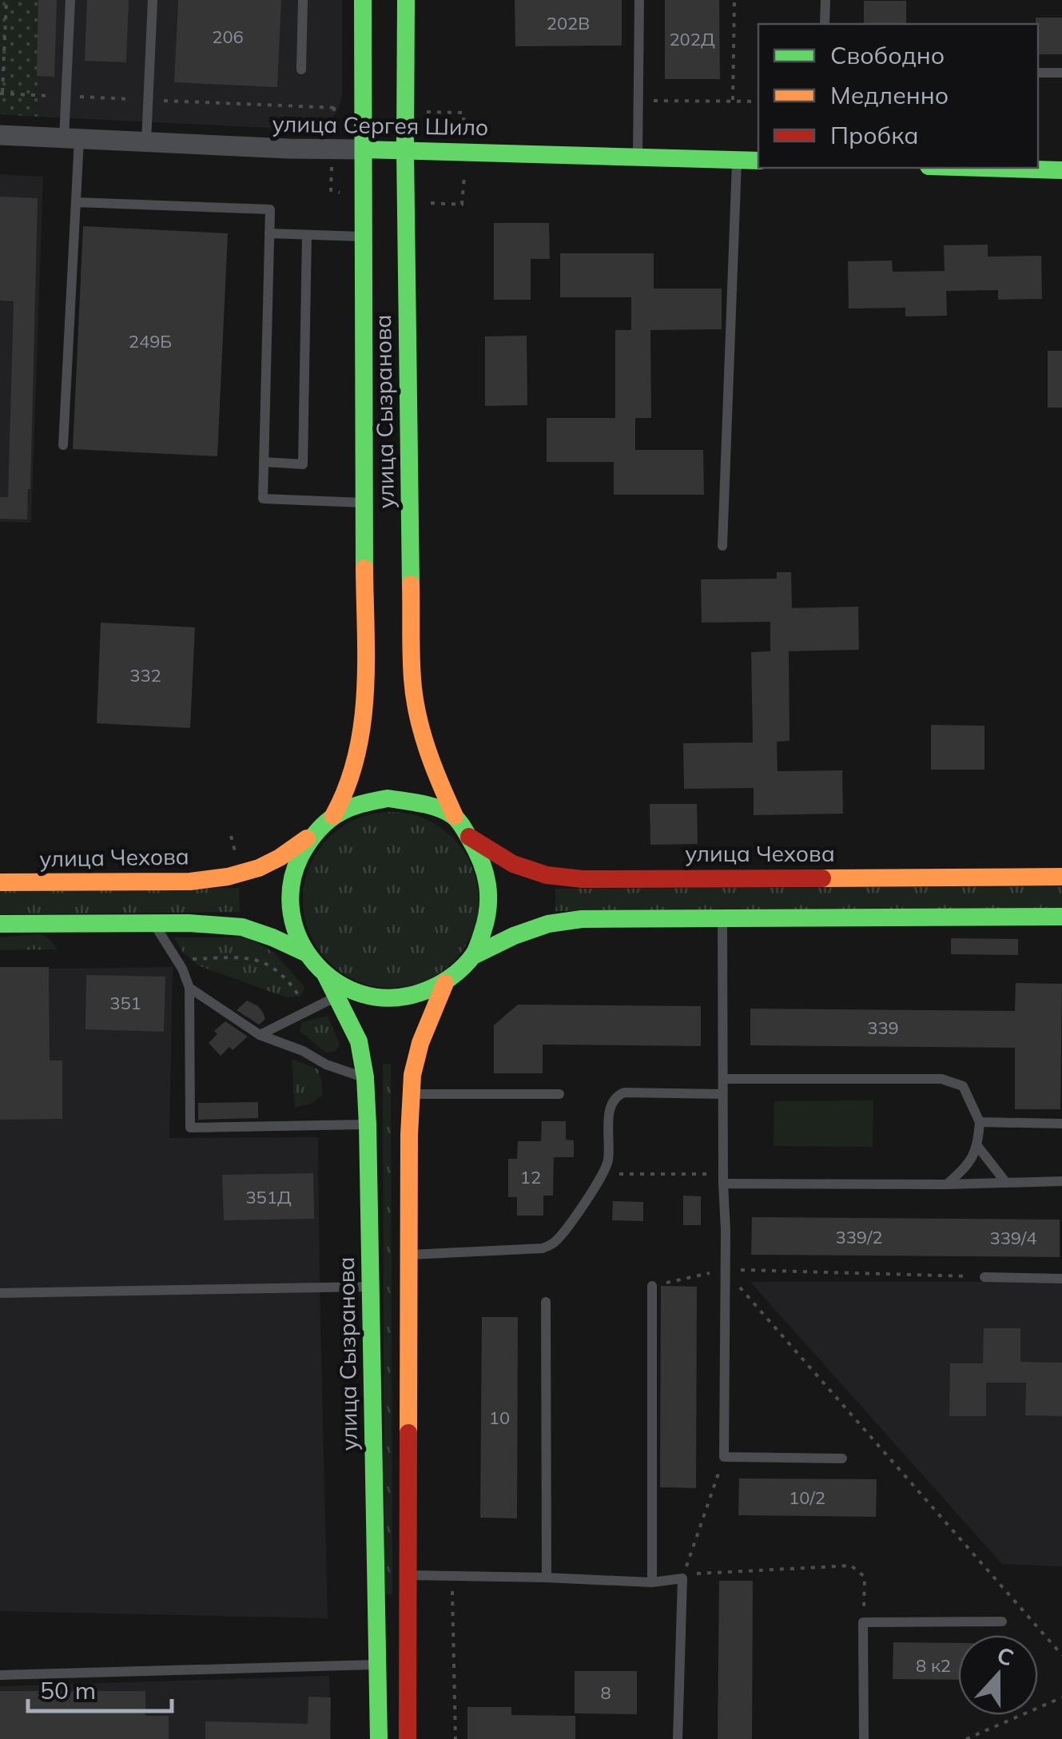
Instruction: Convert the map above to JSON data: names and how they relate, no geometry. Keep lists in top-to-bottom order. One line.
{"streets":{"main road":["улица Сергея Шило","улица Сызранова","улица Чехова"]},"crossings":[["улица Сергея Шило","улица Сызранова"],["улица Сызранова","улица Чехова"]],"house_numbers":["202В","206","202Д","249Б","332","351","339","12","351Д","339/2","339/4","10","10/2","8 к2","8"],"legend":["Свободно","Медленно","Пробка"],"scale_bar":"50 m","north":"top"}
